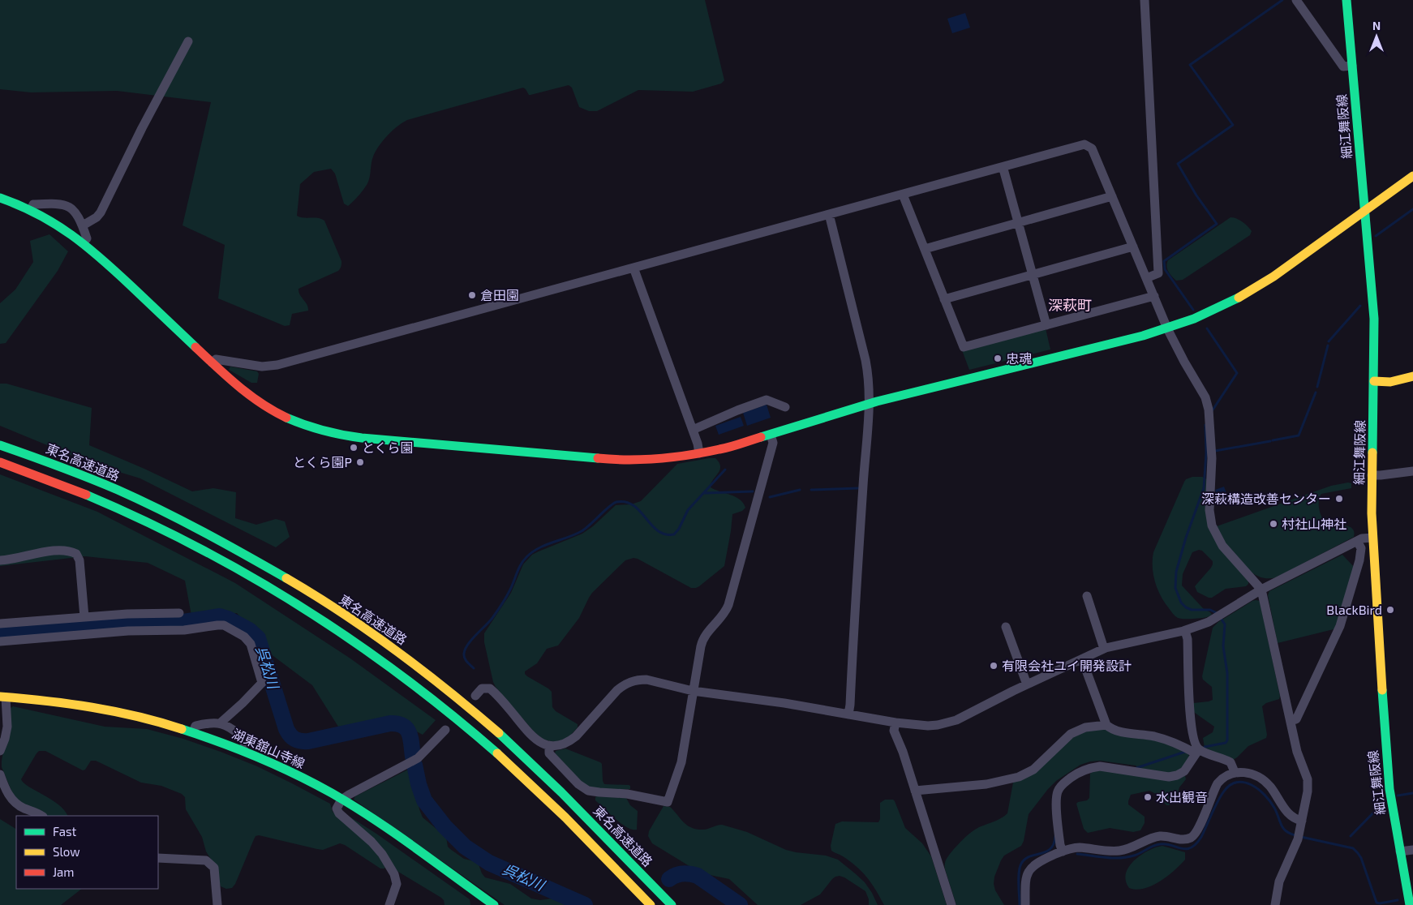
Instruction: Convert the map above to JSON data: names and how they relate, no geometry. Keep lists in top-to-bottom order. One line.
{"streets":{"main road":["細江舞阪線","東名高速道路","湖東舘山寺線"]},"districts":["深萩町"],"water":["呉松川"],"places":["倉田園","忠魂","とくら園","とくら園P","深萩構造改善センター","村社山神社","BlackBird","有限会社ユイ開発設計","水出観音"],"legend":["Fast","Slow","Jam"],"north":"top"}
